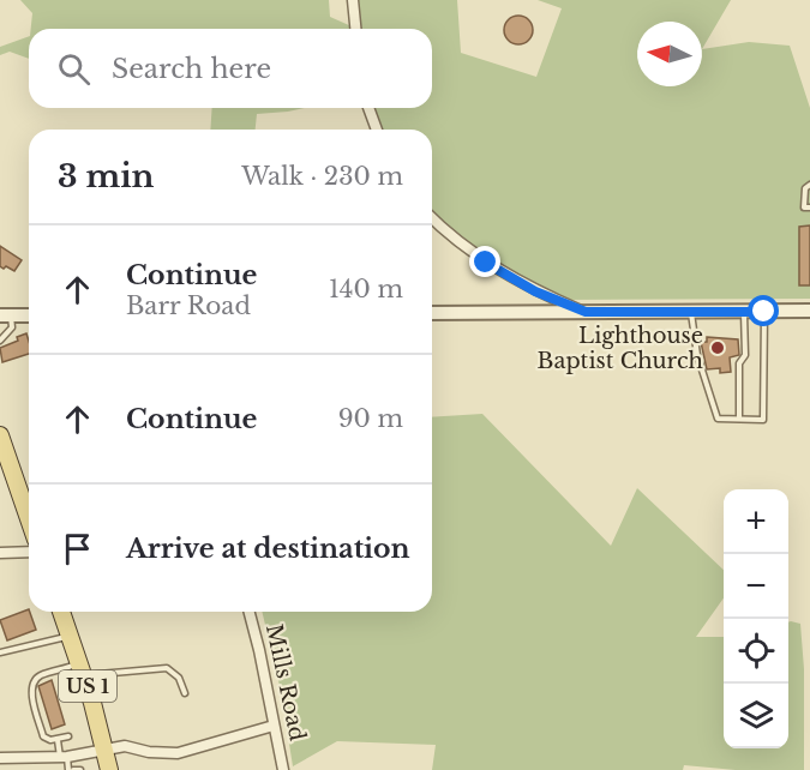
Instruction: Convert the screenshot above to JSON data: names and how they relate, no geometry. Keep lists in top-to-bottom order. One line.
{"streets":{"main road":["US 1"],"street":["Mills Road"]},"places":["Lighthouse Baptist Church"],"north":"left","page":{"search":"Search here","heading":["3 min","Walk · 230 m"],"list":[["Continue","Barr Road","140 m"],["Continue","90 m"],"Arrive at destination"],"map_buttons":["+","−"]}}
